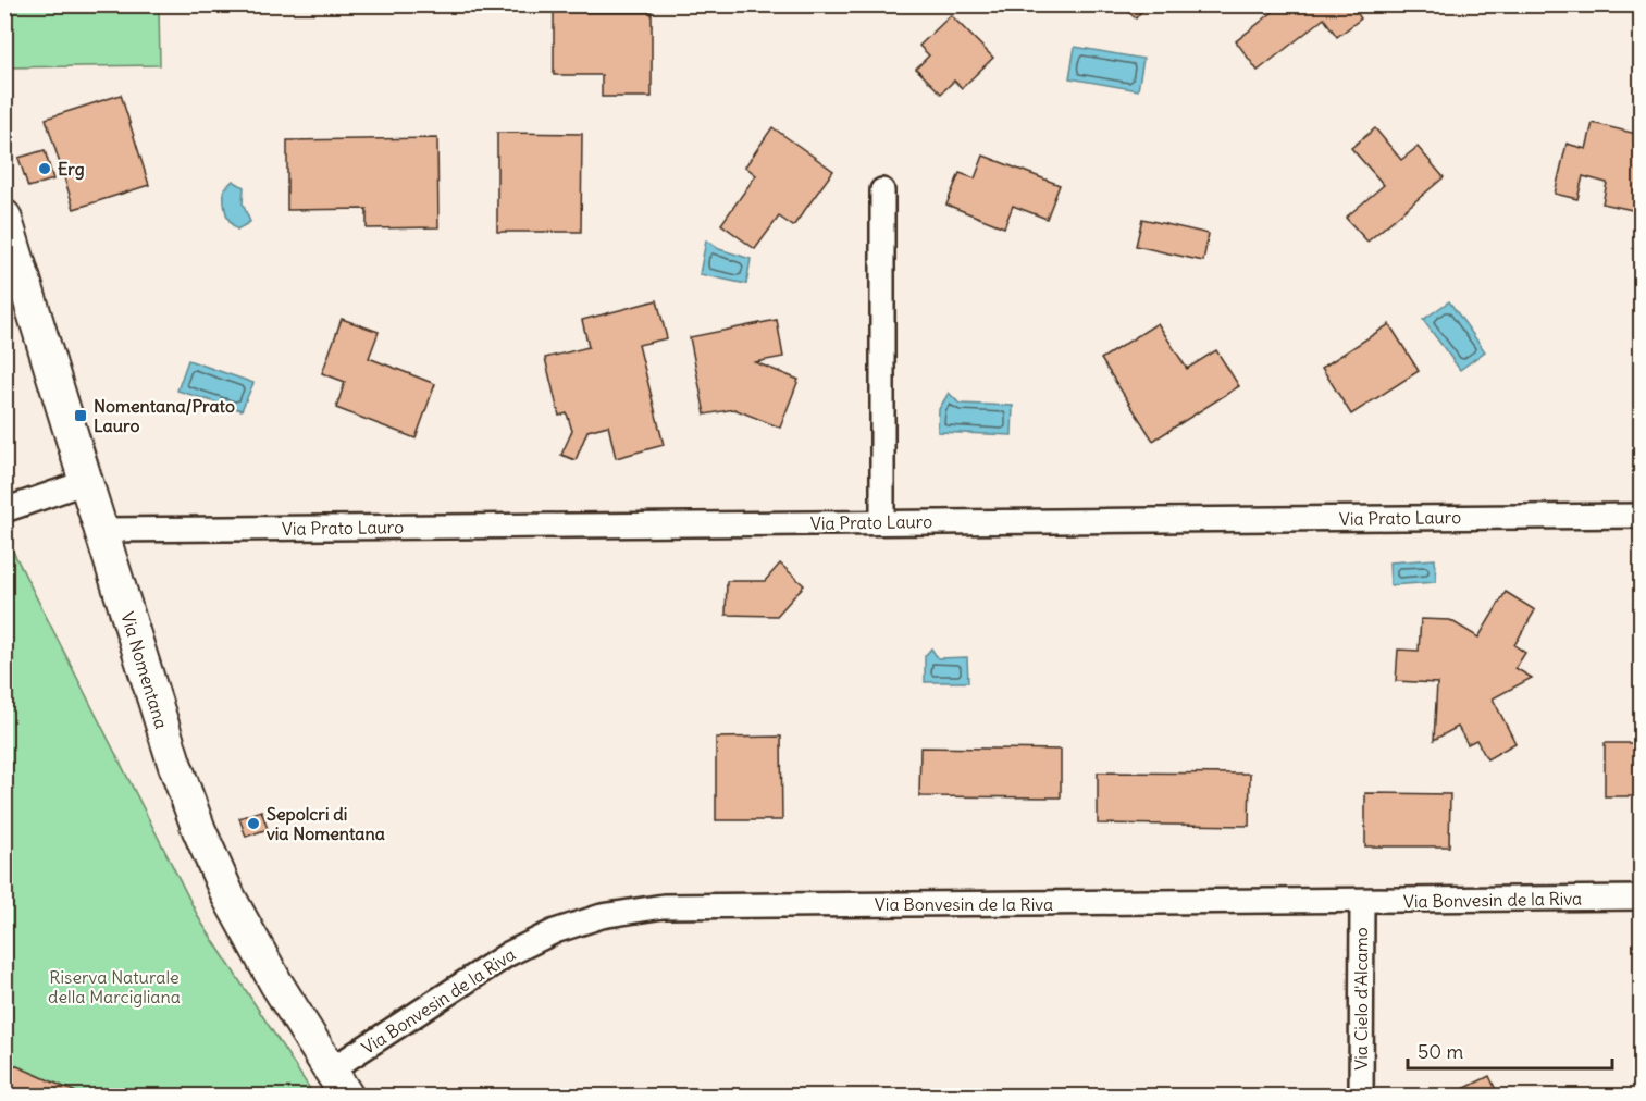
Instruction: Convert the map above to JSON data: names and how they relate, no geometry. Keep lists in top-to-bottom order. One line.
{"streets":{"main road":["Via Nomentana"],"street":["Via Prato Lauro","Via Bonvesin de la Riva","Via Cielo d'Alcamo"]},"crossings":[["Via Prato Lauro","Via Nomentana"],["Via Nomentana","Via Bonvesin de la Riva"],["Via Bonvesin de la Riva","Via Cielo d'Alcamo"]],"parks":["Riserva Naturale della Marcigliana"],"places":{"other":["Erg","Sepolcri di via Nomentana"],"transit":["Nomentana/Prato Lauro"]},"scale_bar":"50 m"}
